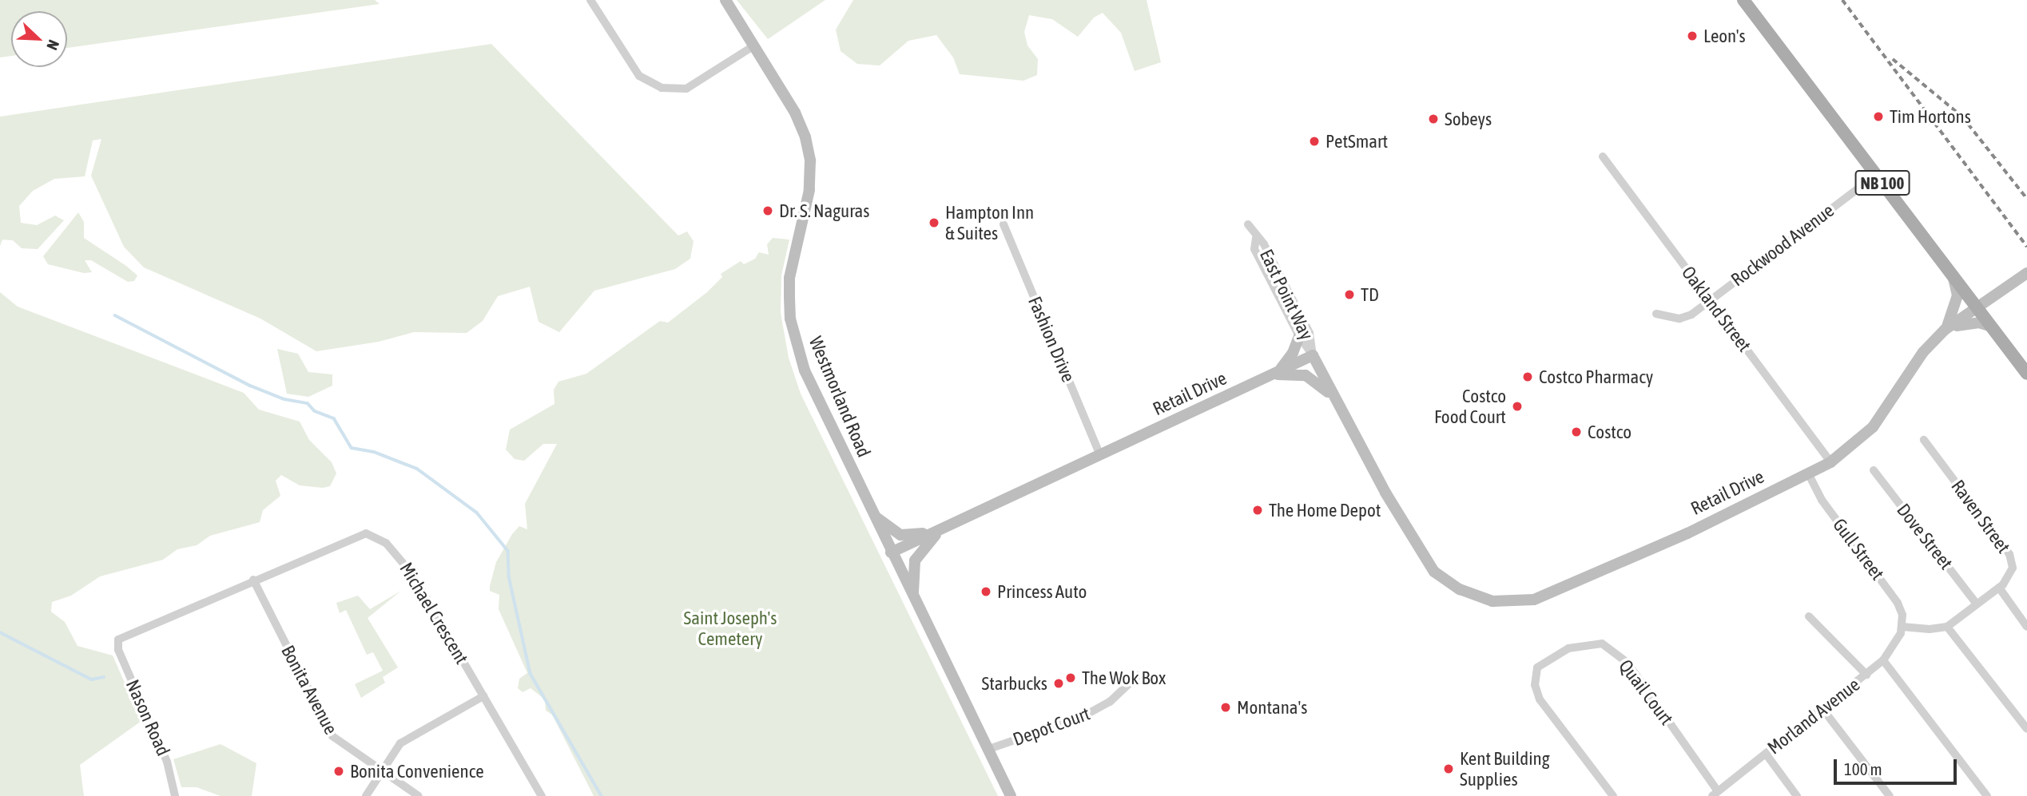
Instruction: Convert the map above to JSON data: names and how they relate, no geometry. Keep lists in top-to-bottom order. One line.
{"streets":{"main road":["NB 100"],"street":["Rockwood Avenue","East Point Way","Oakland Street","Fashion Drive","Retail Drive","Westmorland Road","Raven Street","Dove Street","Gull Street","Michael Crescent","Bonita Avenue","Quail Court","Morland Avenue","Nason Road","Depot Court"]},"crossings":[["NB 100","Rockwood Avenue"],["NB 100","Retail Drive"],["Rockwood Avenue","Oakland Street"],["East Point Way","Retail Drive"],["Oakland Street","Retail Drive"],["Fashion Drive","Retail Drive"],["Retail Drive","Westmorland Road"],["Retail Drive","Gull Street"],["Westmorland Road","Depot Court"],["Raven Street","Dove Street"],["Gull Street","Morland Avenue"],["Michael Crescent","Bonita Avenue"],["Michael Crescent","Nason Road"],["Quail Court","Morland Avenue"]],"parks":["Saint Joseph's Cemetery"],"places":["Leon's","Tim Hortons","Sobeys","PetSmart","Dr. S. Naguras","Hampton Inn & Suites","TD","Costco Pharmacy","Costco Food Court","Costco","The Home Depot","Princess Auto","The Wok Box","Starbucks","Montana's","Kent Building Supplies","Bonita Convenience"],"scale_bar":"100 m","north":"bottom right"}
